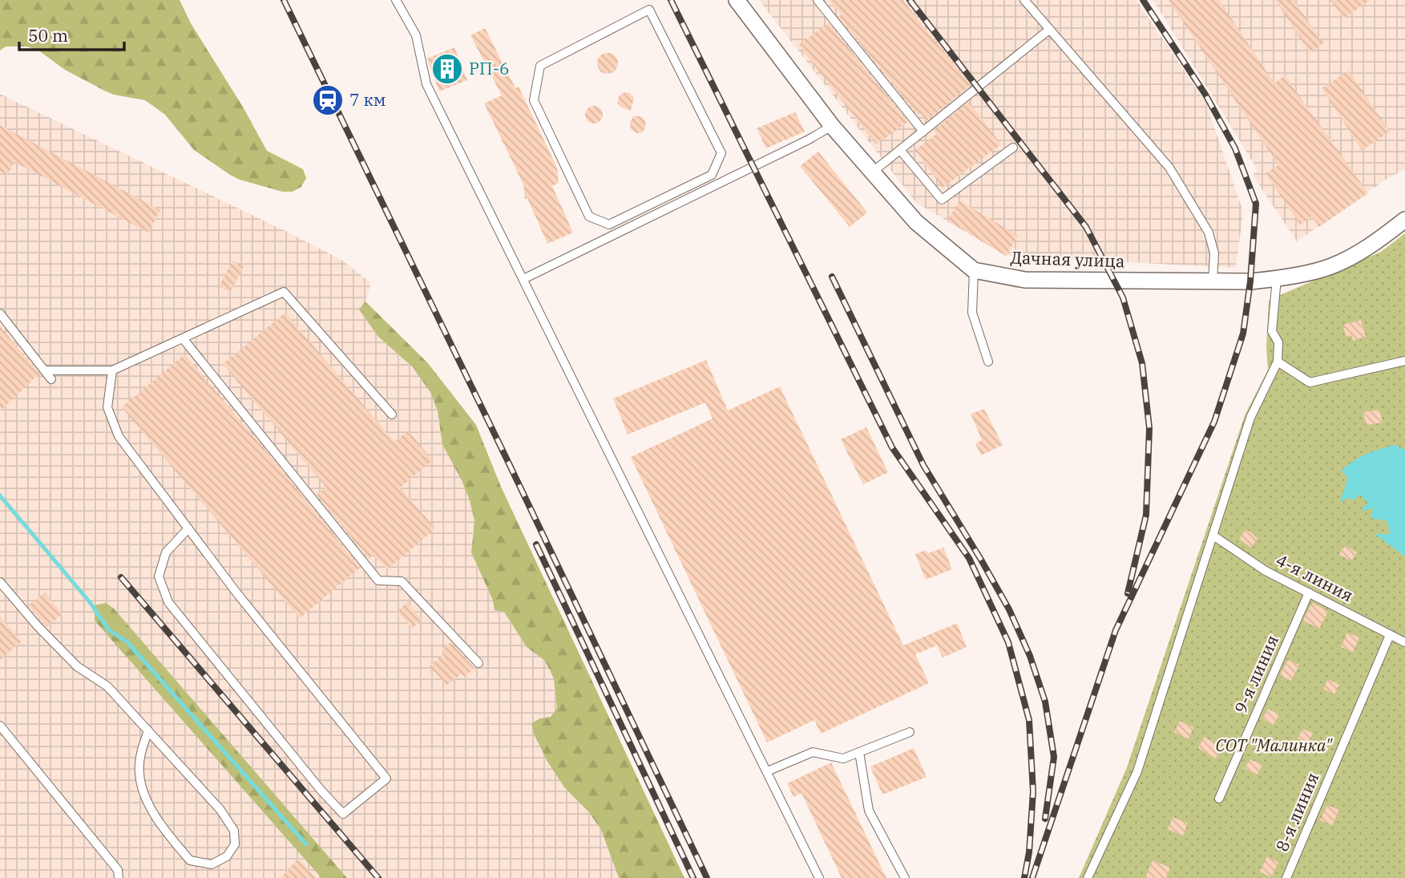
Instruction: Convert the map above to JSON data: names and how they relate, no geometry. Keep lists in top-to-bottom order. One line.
{"streets":{"street":["Дачная улица"],"lane":["4-я линия","9-я линия","8-я линия"]},"crossings":[["4-я линия","9-я линия"],["4-я линия","8-я линия"]],"parks":["СОТ \"Малинка\""],"places":{"building":["РП-6"],"station":["7 км"]},"scale_bar":"50 m"}
